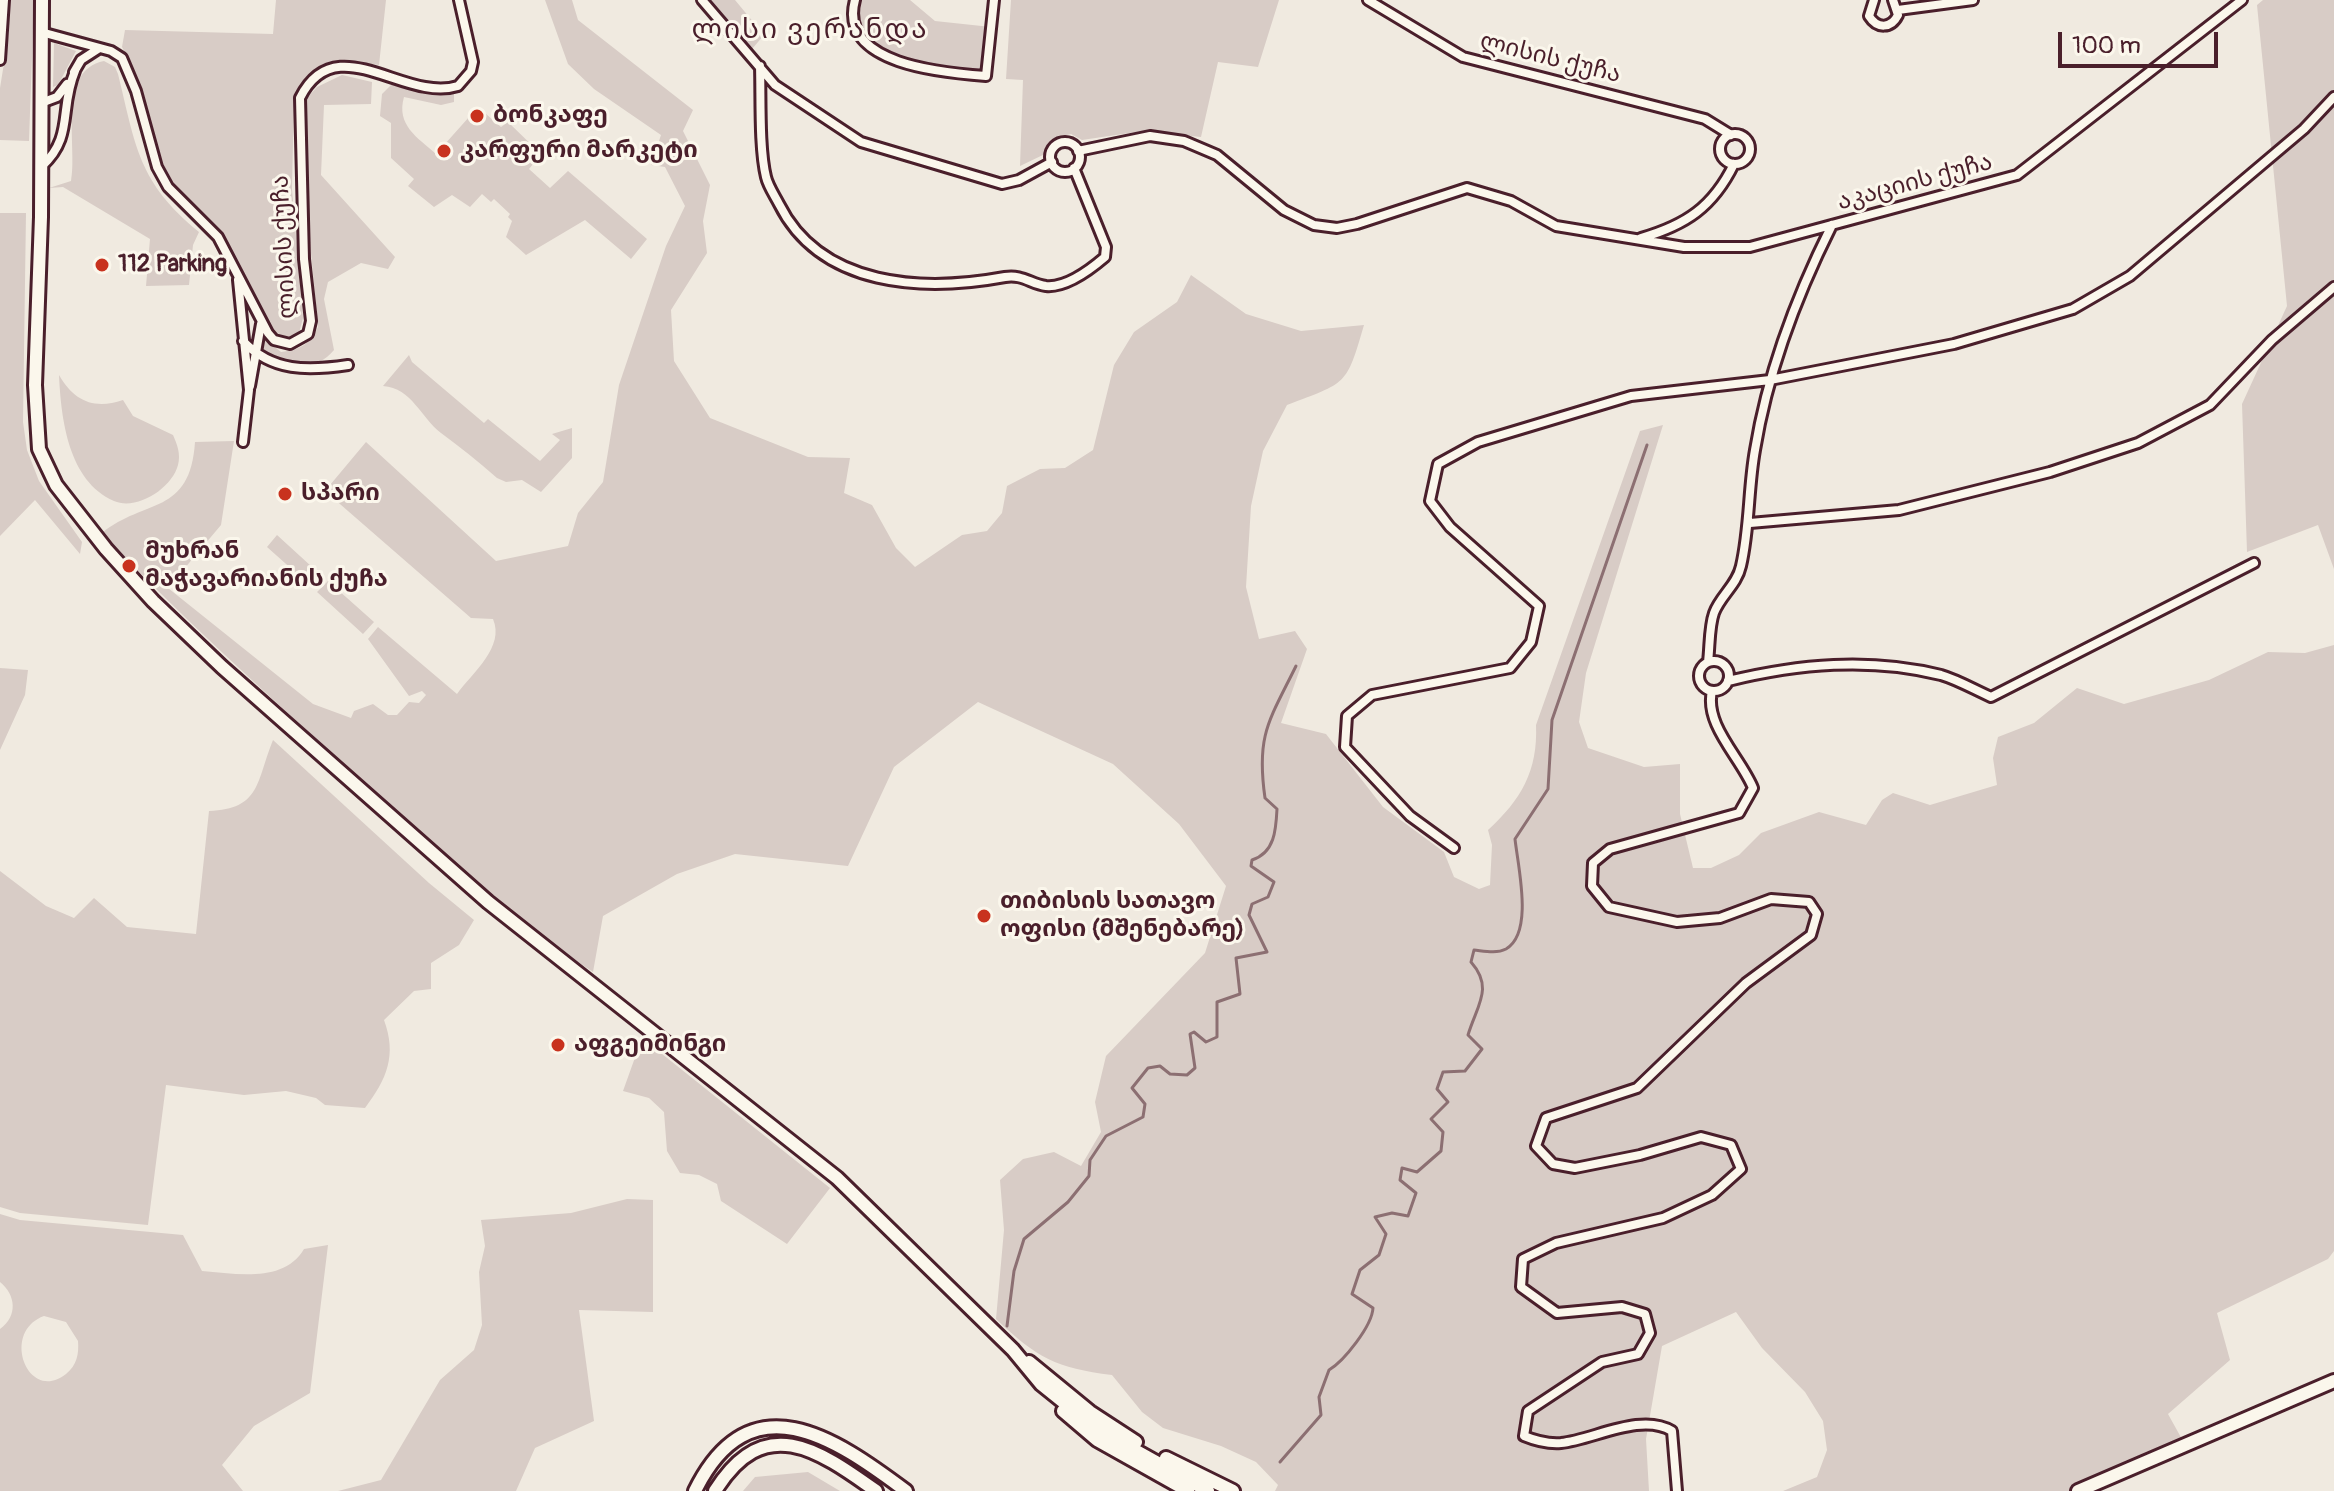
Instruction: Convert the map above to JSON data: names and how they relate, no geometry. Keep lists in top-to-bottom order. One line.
{"streets":{"street":["ლისის ქუჩა","აკაციის ქუჩა"]},"districts":["ლისი ვერანდა"],"places":["ბონკაფე","კარფური მარკეტი","112 Parking","სპარი","მუხრან მაჭავარიანის ქუჩა","თიბისის სათავო ოფისი (მშენებარე)","აფგეიმინგი"],"scale_bar":"100 m"}
